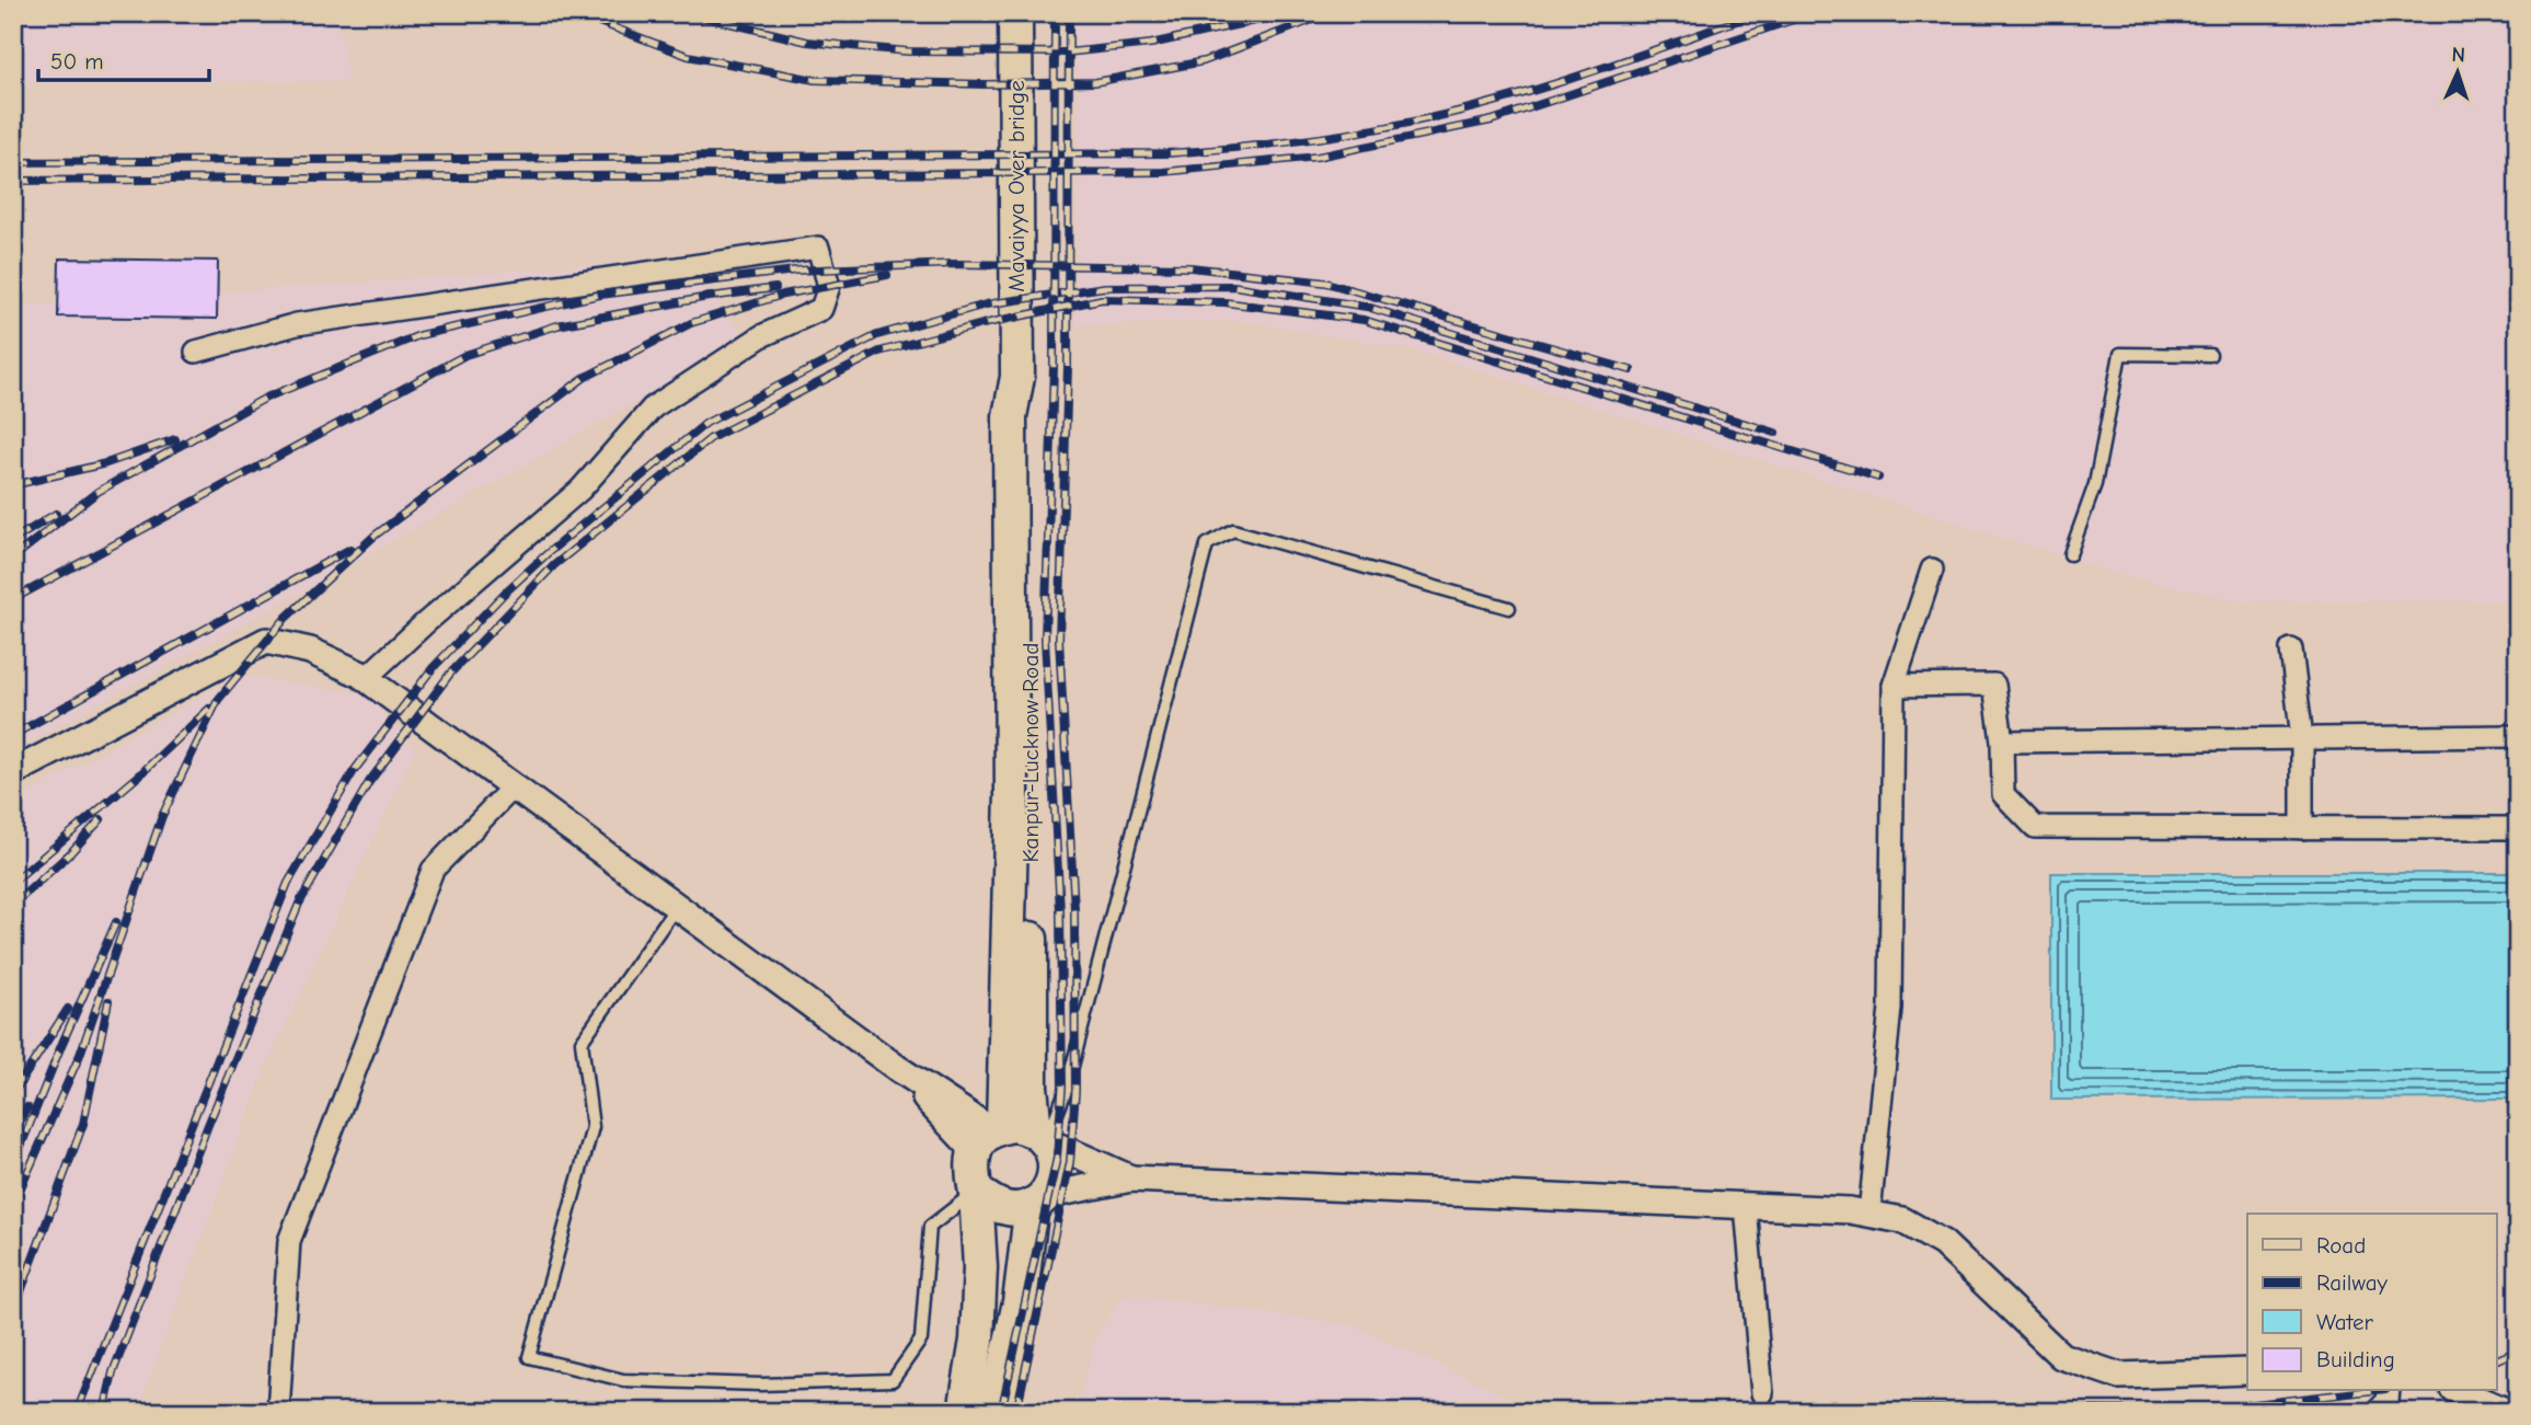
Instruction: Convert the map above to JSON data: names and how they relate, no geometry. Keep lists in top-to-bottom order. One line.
{"streets":{"main road":["Mavaiyya Over bridge","Kanpur-Lucknow Road"]},"crossings":[["Mavaiyya Over bridge","Kanpur-Lucknow Road"]],"legend":["Road","Railway","Water","Building"],"scale_bar":"50 m","north":"top"}
